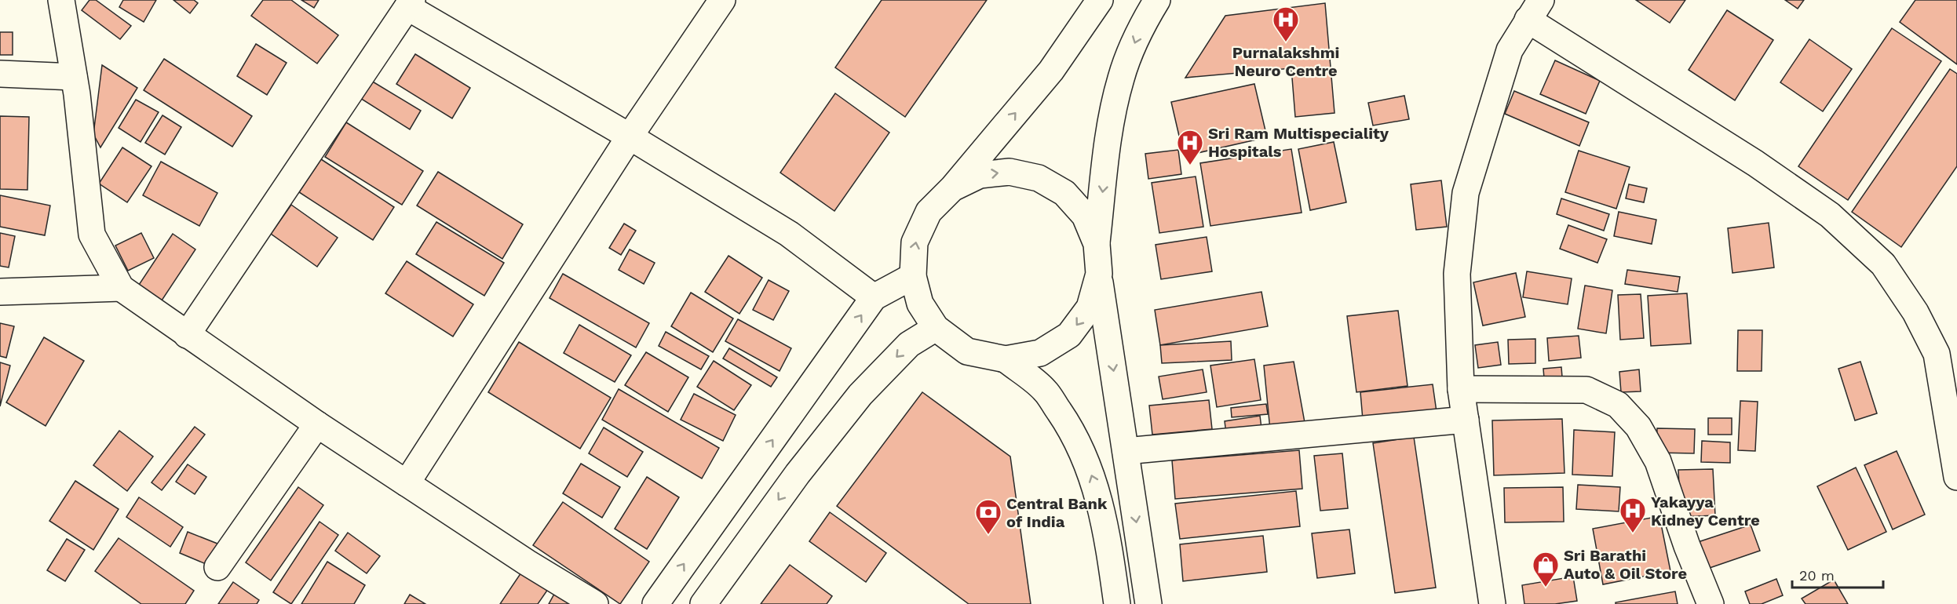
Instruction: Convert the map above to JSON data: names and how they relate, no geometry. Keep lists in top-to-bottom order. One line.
{"places":{"hospital":["Purnalakshmi Neuro Centre","Sri Ram Multispeciality Hospitals","Yakayya Kidney Centre"],"bank":["Central Bank of India"],"shop":["Sri Barathi Auto & Oil Store"]},"scale_bar":"20 m"}
